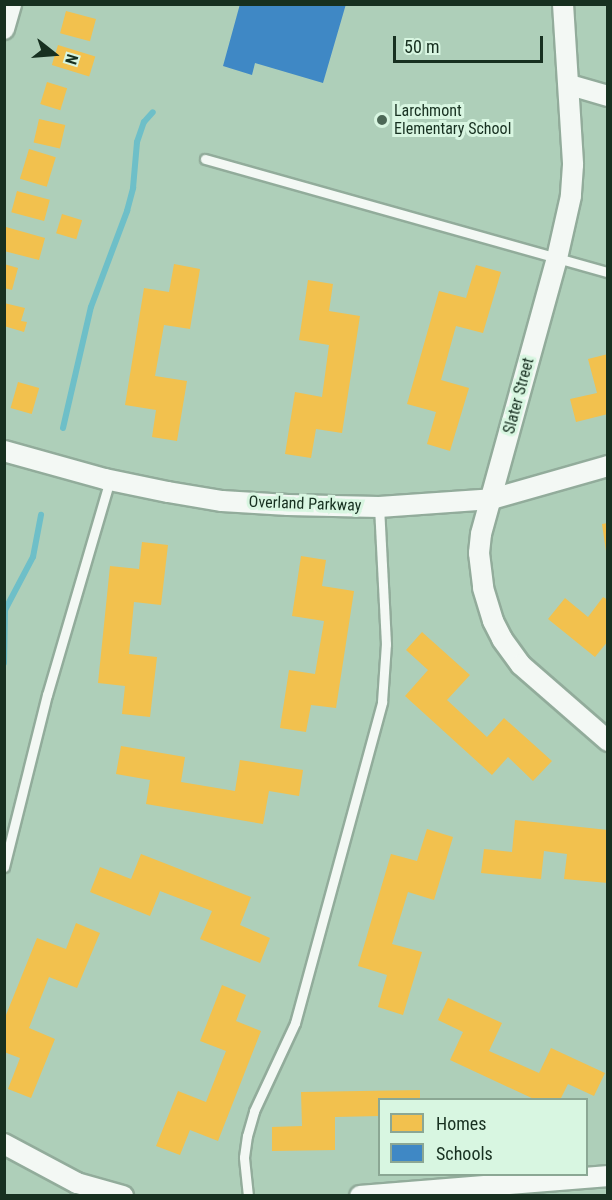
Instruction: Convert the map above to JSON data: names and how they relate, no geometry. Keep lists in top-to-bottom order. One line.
{"streets":{"street":["Slater Street","Overland Parkway"]},"crossings":[["Slater Street","Overland Parkway"]],"places":["Larchmont Elementary School"],"legend":["Homes","Schools"],"scale_bar":"50 m","north":"right"}
